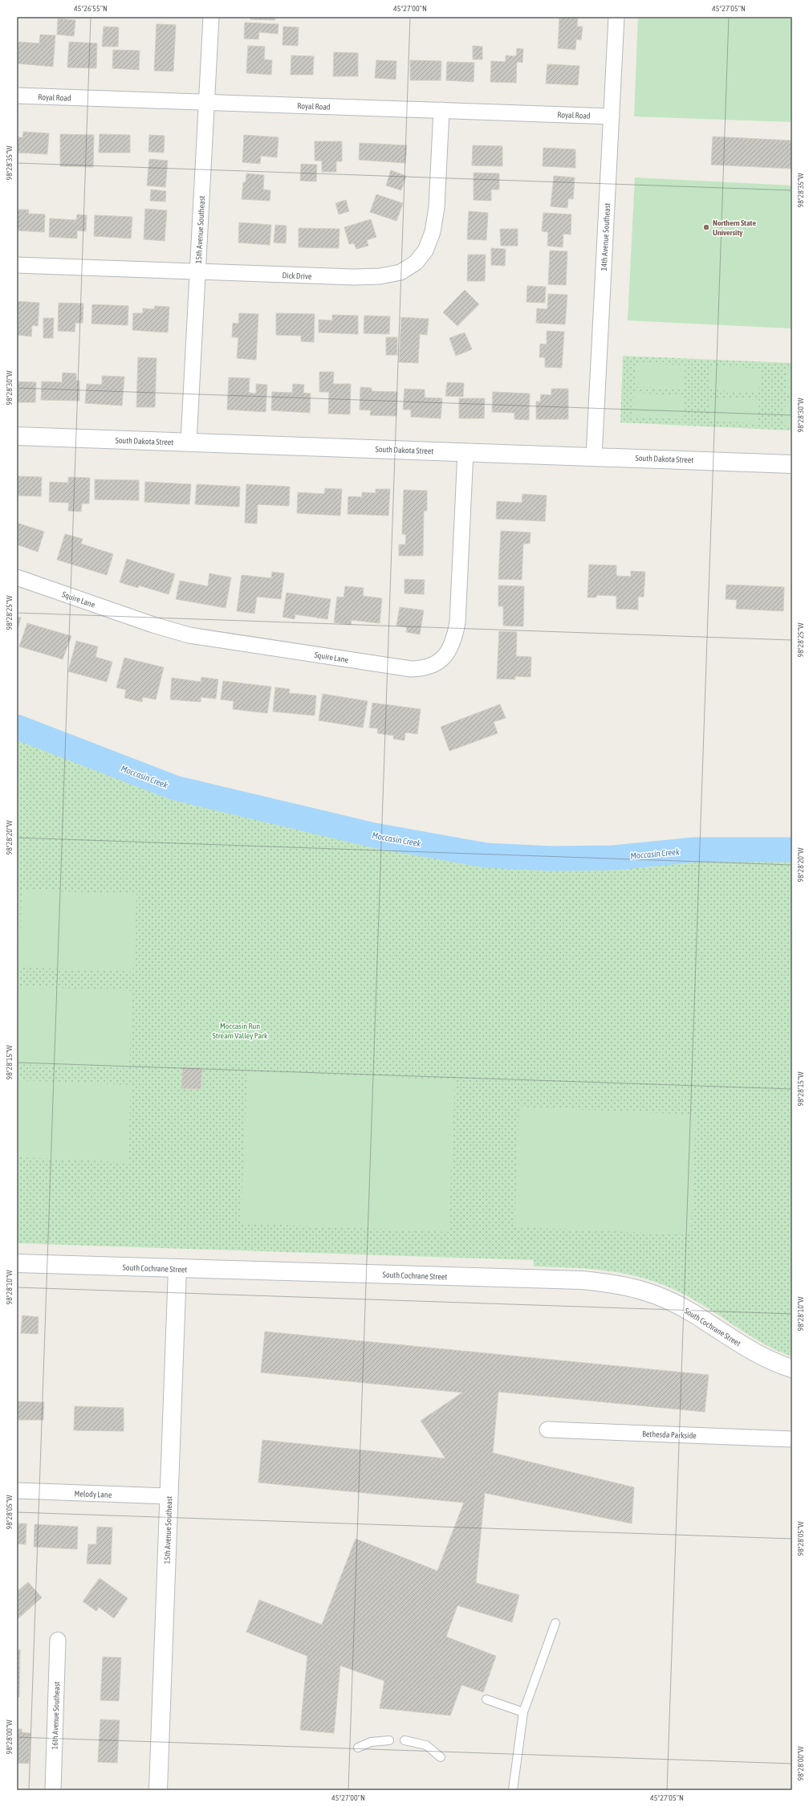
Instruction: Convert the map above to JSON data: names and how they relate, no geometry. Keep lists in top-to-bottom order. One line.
{"streets":{"street":["Royal Road","15th Avenue Southeast","14th Avenue Southeast","Dick Drive","South Dakota Street","Squire Lane","South Cochrane Street","Bethesda Parkside","Melody Lane","16th Avenue Southeast"]},"crossings":[["Royal Road","15th Avenue Southeast"],["Royal Road","14th Avenue Southeast"],["Royal Road","Dick Drive"],["15th Avenue Southeast","Dick Drive"],["15th Avenue Southeast","South Dakota Street"],["15th Avenue Southeast","South Cochrane Street"],["15th Avenue Southeast","Melody Lane"],["14th Avenue Southeast","South Dakota Street"],["South Dakota Street","Squire Lane"]],"water":["Moccasin Creek"],"parks":["Moccasin Run Stream Valley Park"],"places":["Northern State University"],"coordinates":["45°26'55\"N","45°27'00\"N","45°27'05\"N","98°28'35\"W","98°28'30\"W","98°28'25\"W","98°28'20\"W","98°28'15\"W","98°28'10\"W","98°28'05\"W","98°28'00\"W"]}
